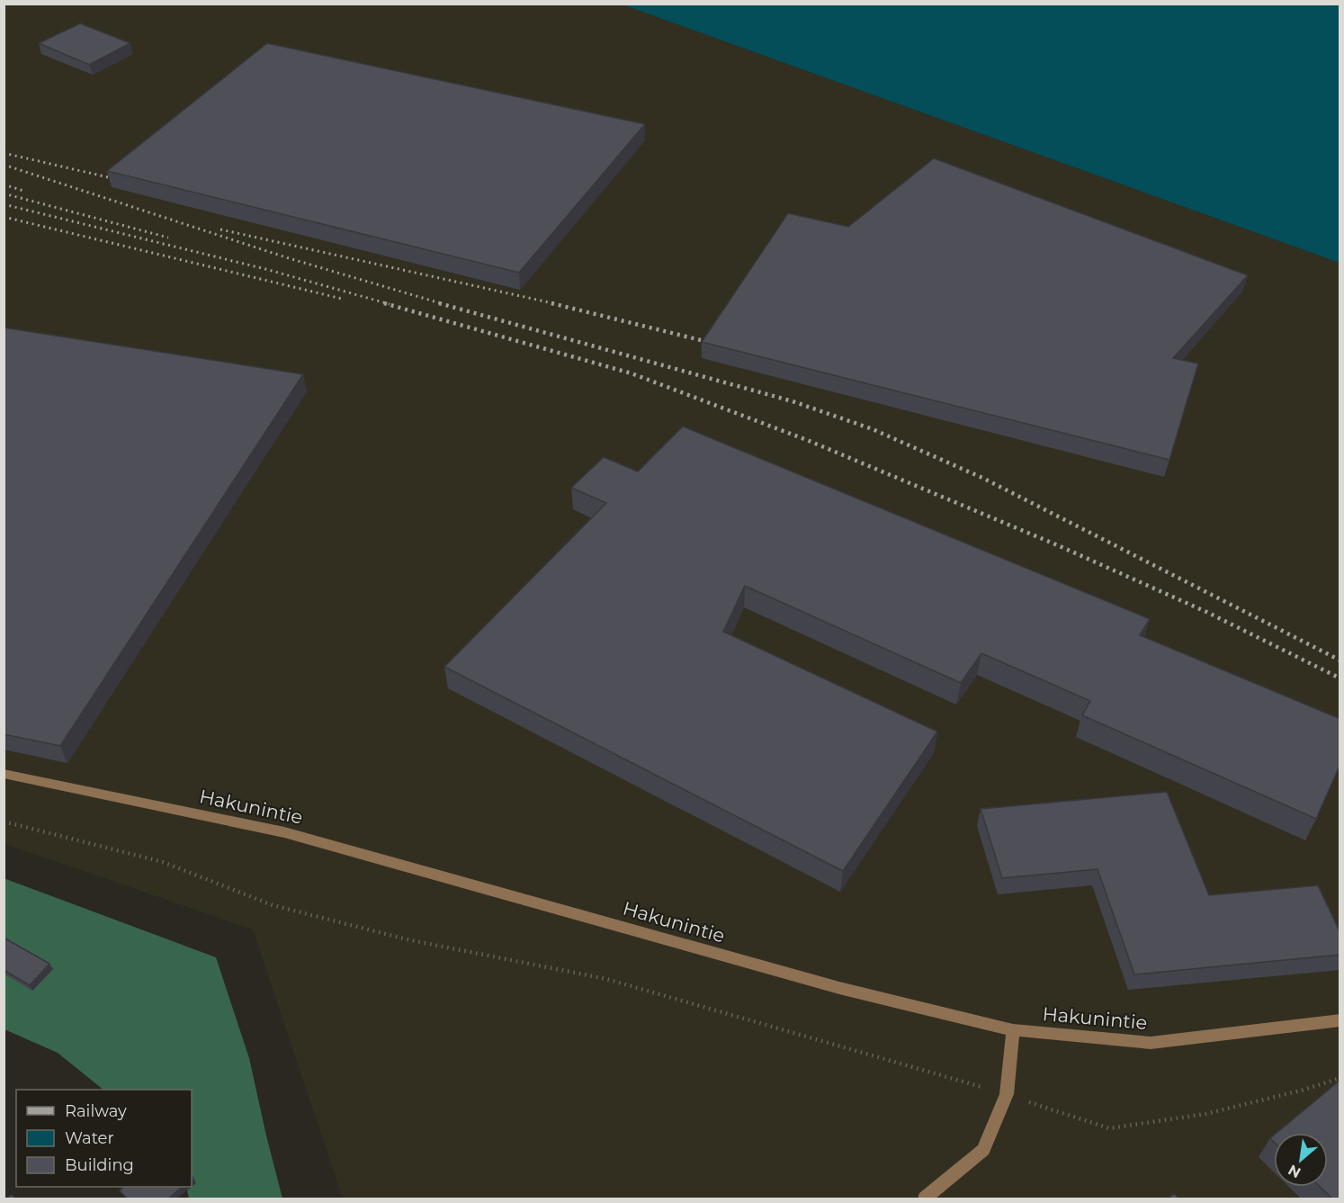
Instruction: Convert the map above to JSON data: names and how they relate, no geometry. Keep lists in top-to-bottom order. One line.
{"streets":{"lane":["Hakunintie"]},"legend":["Railway","Water","Building"],"north":"bottom left"}
